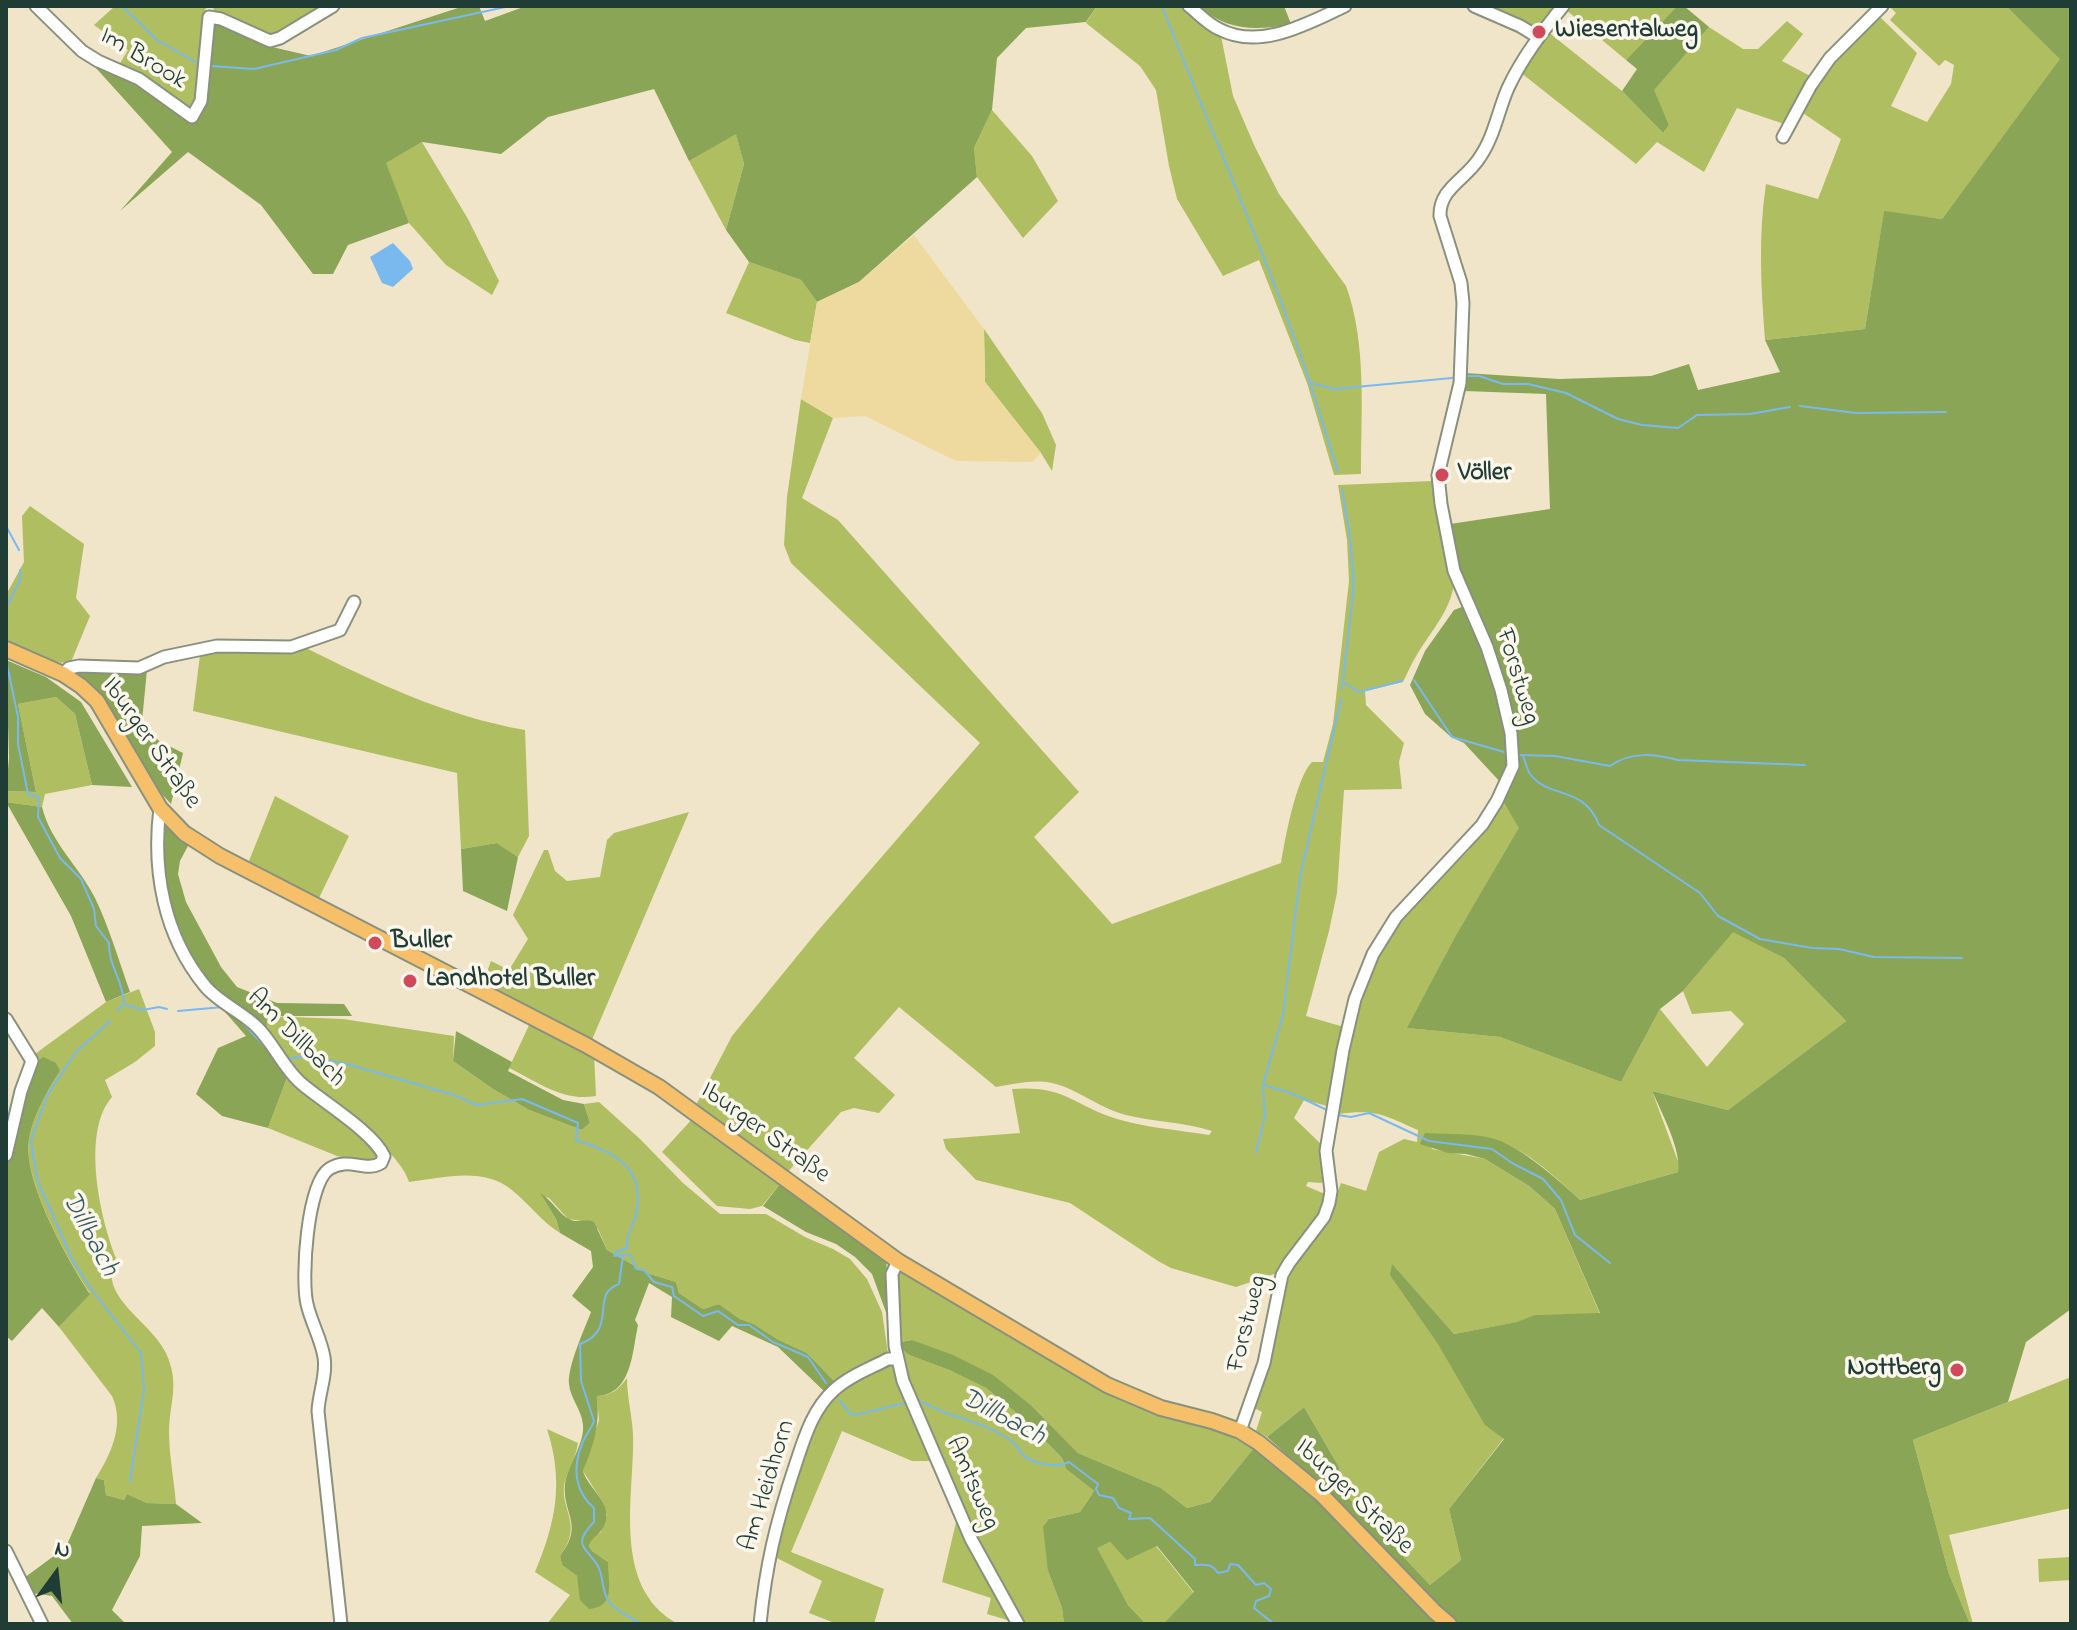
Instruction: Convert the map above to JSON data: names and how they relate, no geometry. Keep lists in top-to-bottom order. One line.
{"streets":{"main road":["Iburger Straße"],"street":["Im Brook","Forstweg","Am Dillbach","Amtsweg","Am Heidhorn"]},"crossings":[["Forstweg","Iburger Straße"],["Iburger Straße","Am Dillbach"],["Iburger Straße","Amtsweg"],["Amtsweg","Am Heidhorn"]],"water":["Dillbach"],"places":["Wiesentalweg","Völler","Buller","Landhotel Buller","Nottberg"],"north":"top"}
